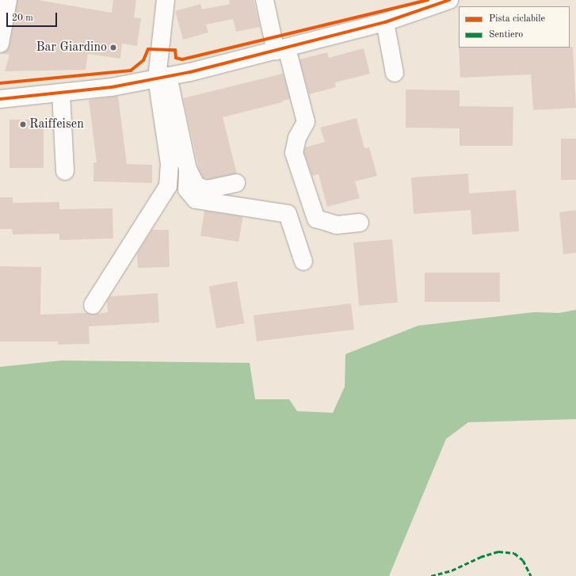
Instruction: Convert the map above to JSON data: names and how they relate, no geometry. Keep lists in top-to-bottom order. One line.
{"places":["Bar Giardino","Raiffeisen"],"legend":["Pista ciclabile","Sentiero"],"scale_bar":"20 m"}
